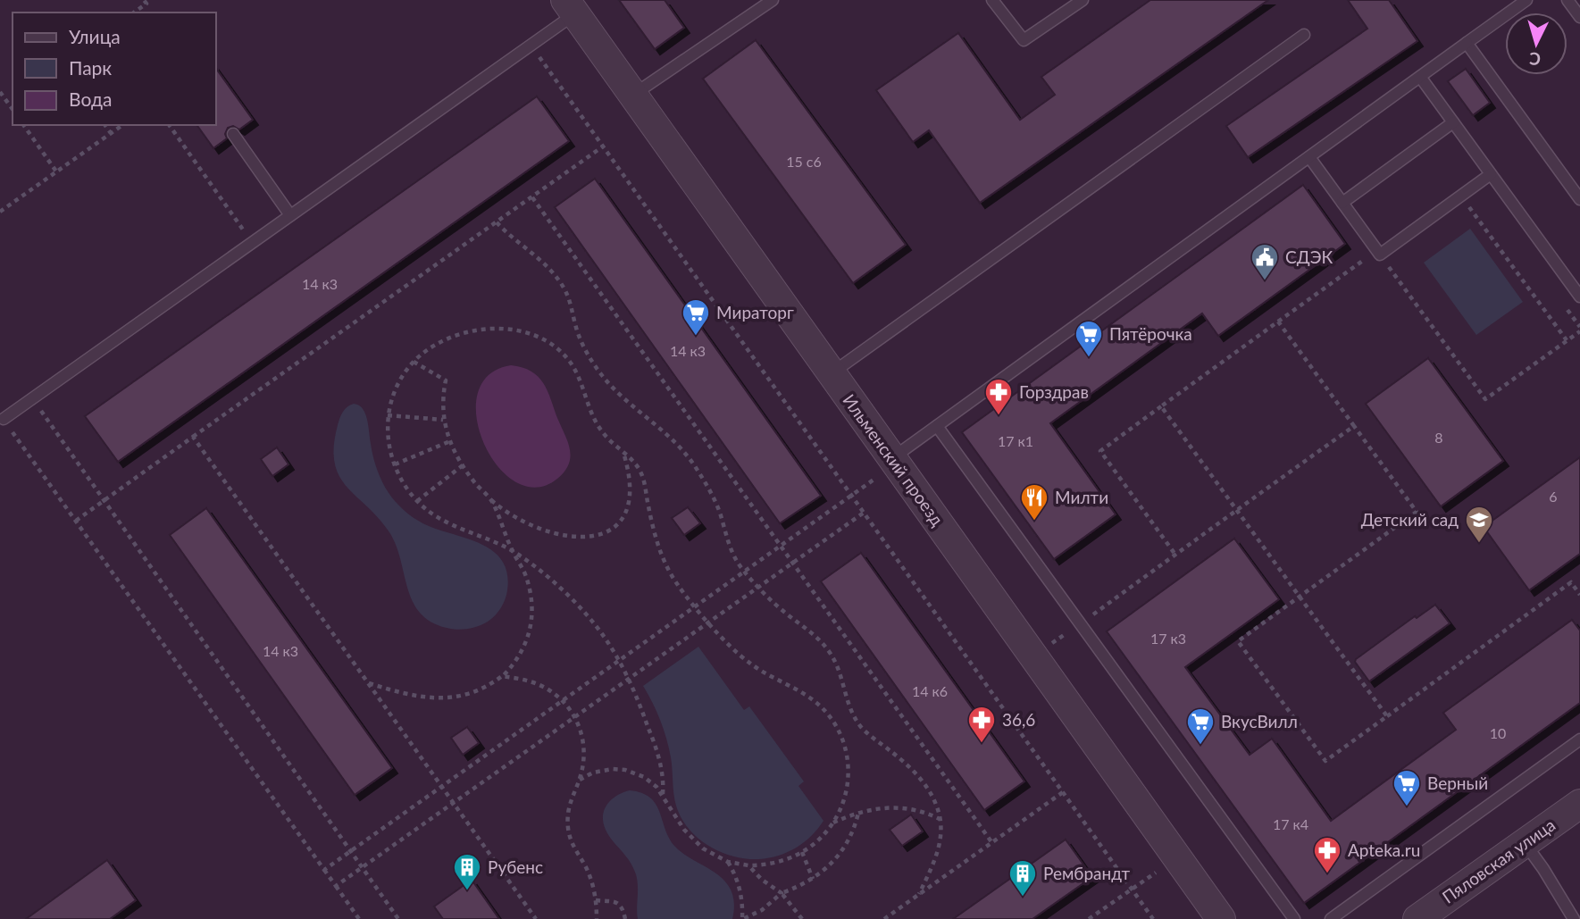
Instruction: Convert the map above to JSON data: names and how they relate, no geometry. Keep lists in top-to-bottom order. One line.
{"streets":{"street":["Ильменский проезд","Пяловская улица"]},"places":{"public building":["СДЭК"],"supermarket":["Мираторг","Пятёрочка","ВкусВилл","Верный"],"pharmacy":["Горздрав","36,6","Apteka.ru"],"restaurant":["Милти"],"school or university":["Детский сад"],"building":["Рубенс","Рембрандт"]},"house_numbers":["15 с6","14 к3","14 к3","8","17 к1","6","17 к3","14 к3","14 к6","10","17 к4"],"legend":["Улица","Парк","Вода"],"north":"bottom"}
